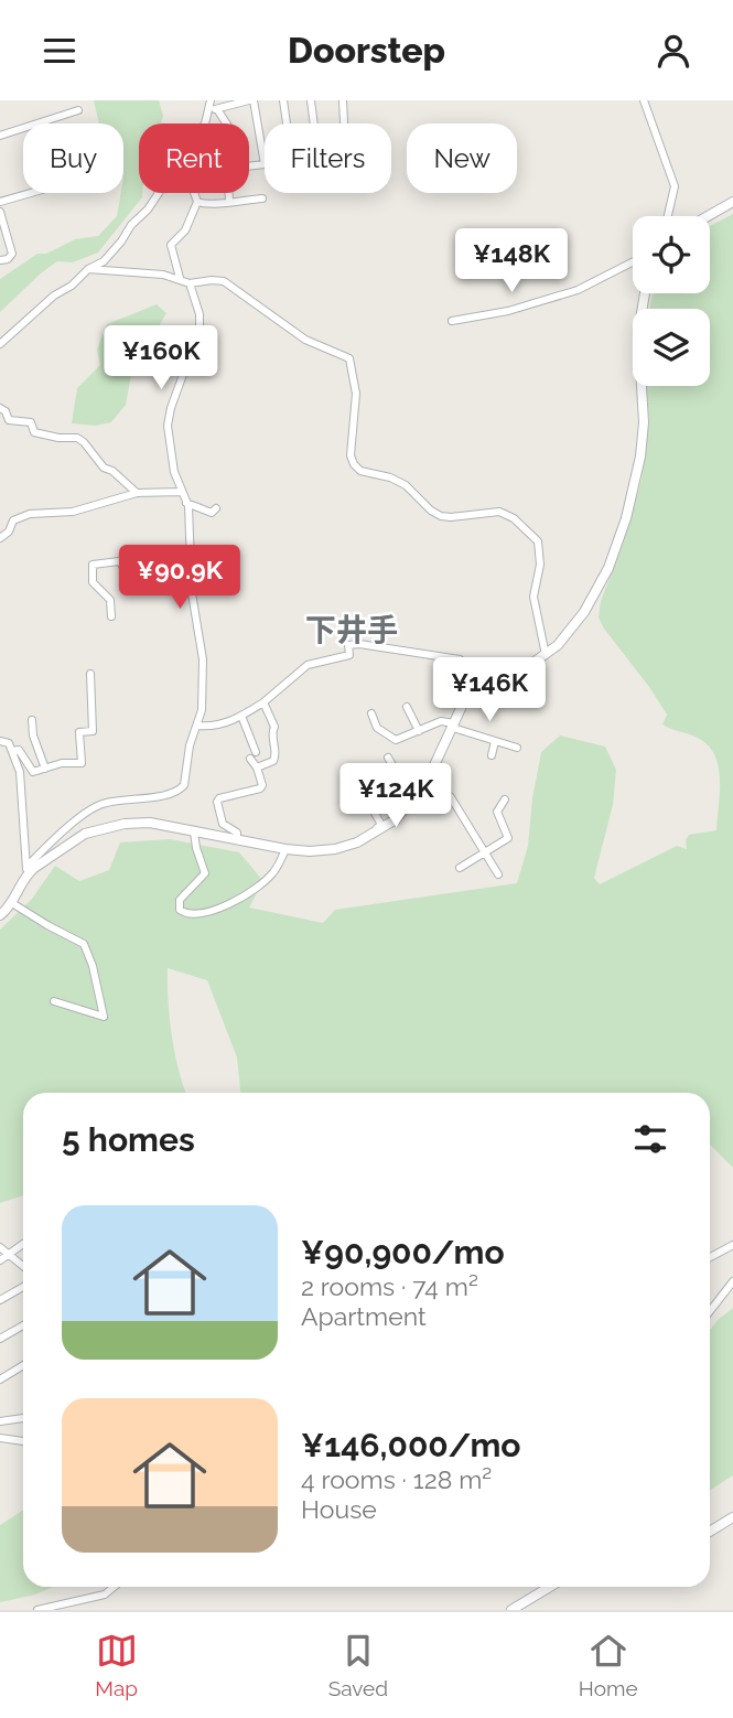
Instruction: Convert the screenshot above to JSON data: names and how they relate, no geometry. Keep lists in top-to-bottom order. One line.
{"districts":["下井手"],"page":{"header":"Doorstep","chip":["Buy","Rent","Filters","New"],"price":["¥148K","¥160K","¥90.9K","¥146K","¥124K"],"heading":"5 homes","list":[{"name":"¥90,900/mo","note":"2 rooms · 74 m² · Apartment"},{"name":"¥146,000/mo","note":"4 rooms · 128 m² · House"}],"tabs":["Map","Saved","Home"]}}
